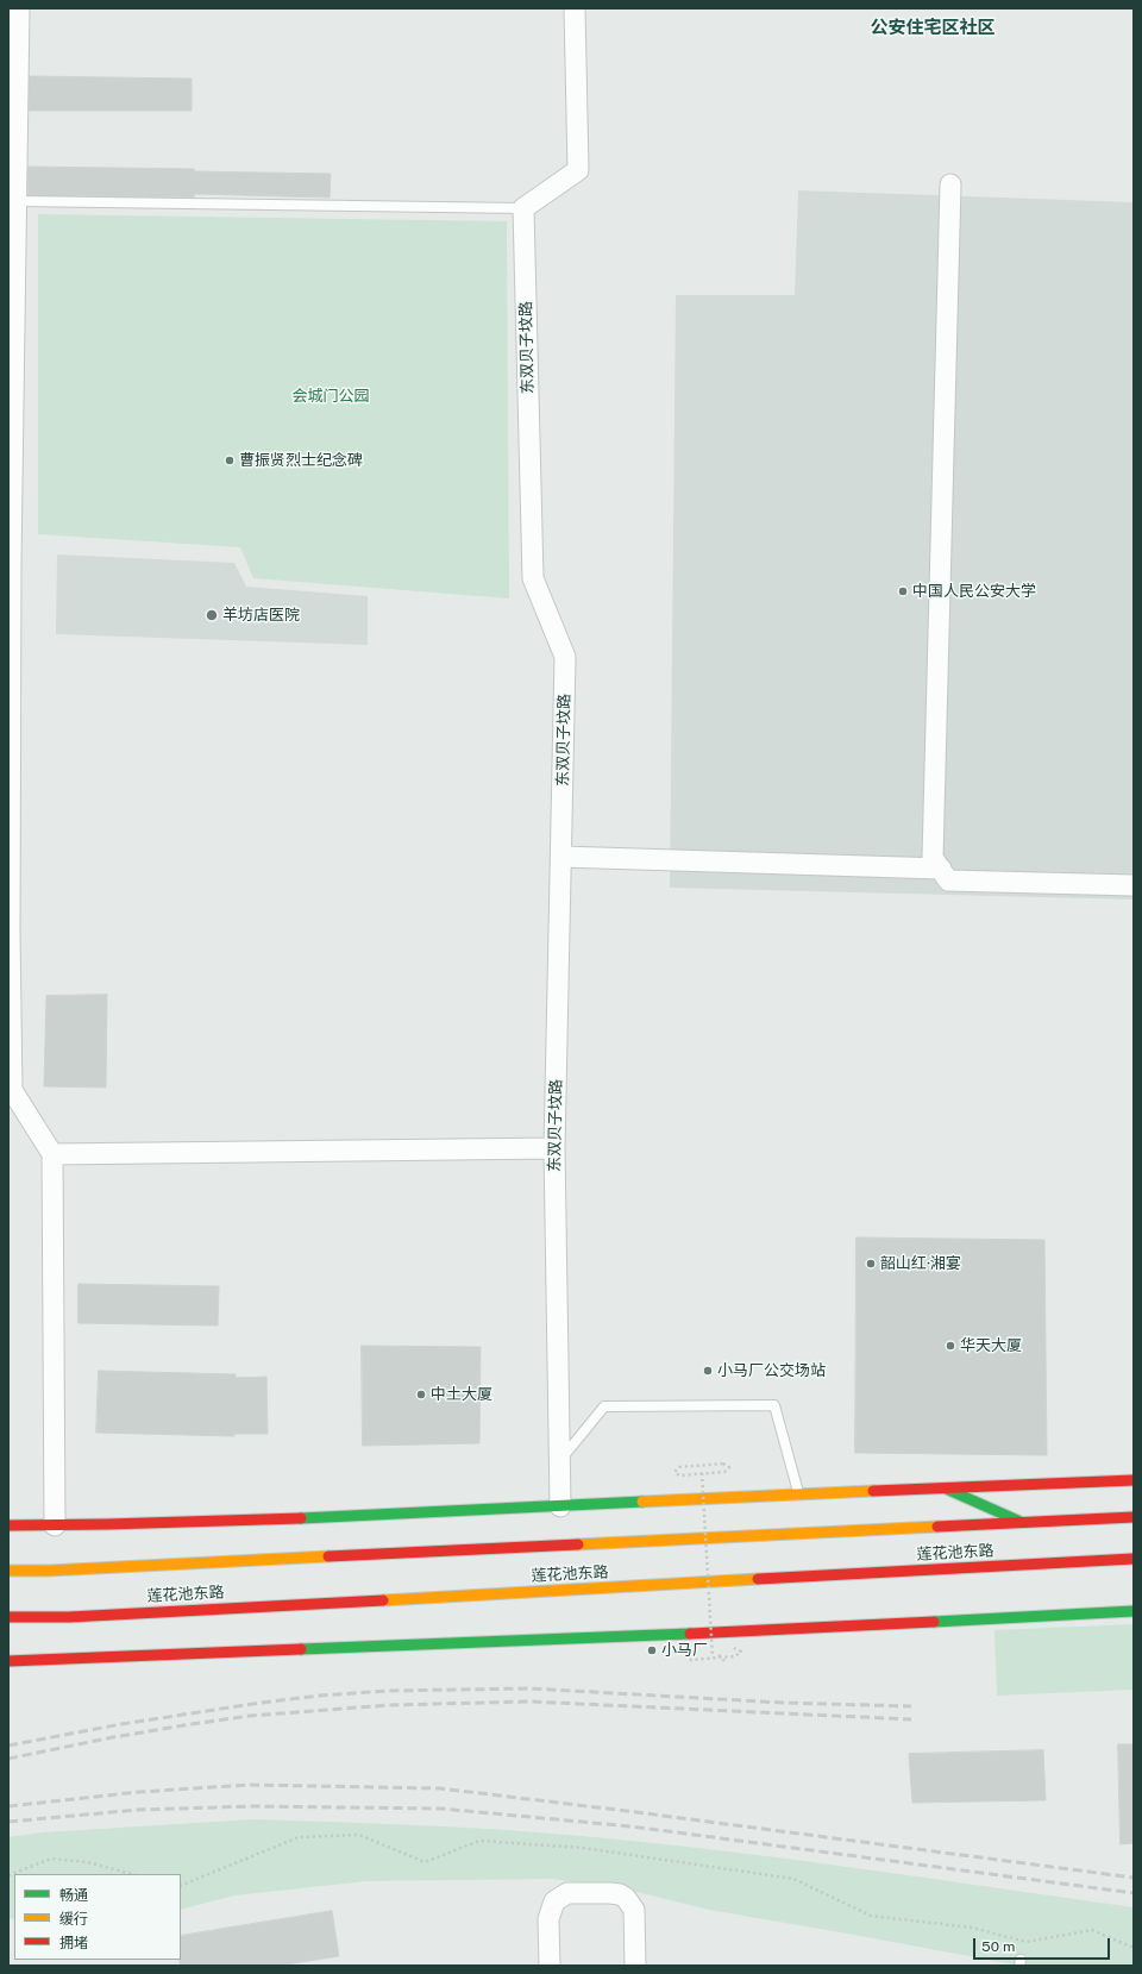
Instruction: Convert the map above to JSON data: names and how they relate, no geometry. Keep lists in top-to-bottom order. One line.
{"streets":{"main road":["莲花池东路"],"street":["东双贝子坟路"]},"districts":["公安住宅区社区"],"parks":["会城门公园"],"places":["曹振贤烈士纪念碑","中国人民公安大学","羊坊店医院","韶山红·湘宴","华天大厦","小马厂公交场站","中土大厦","小马厂"],"legend":["畅通","缓行","拥堵"],"scale_bar":"50 m"}
